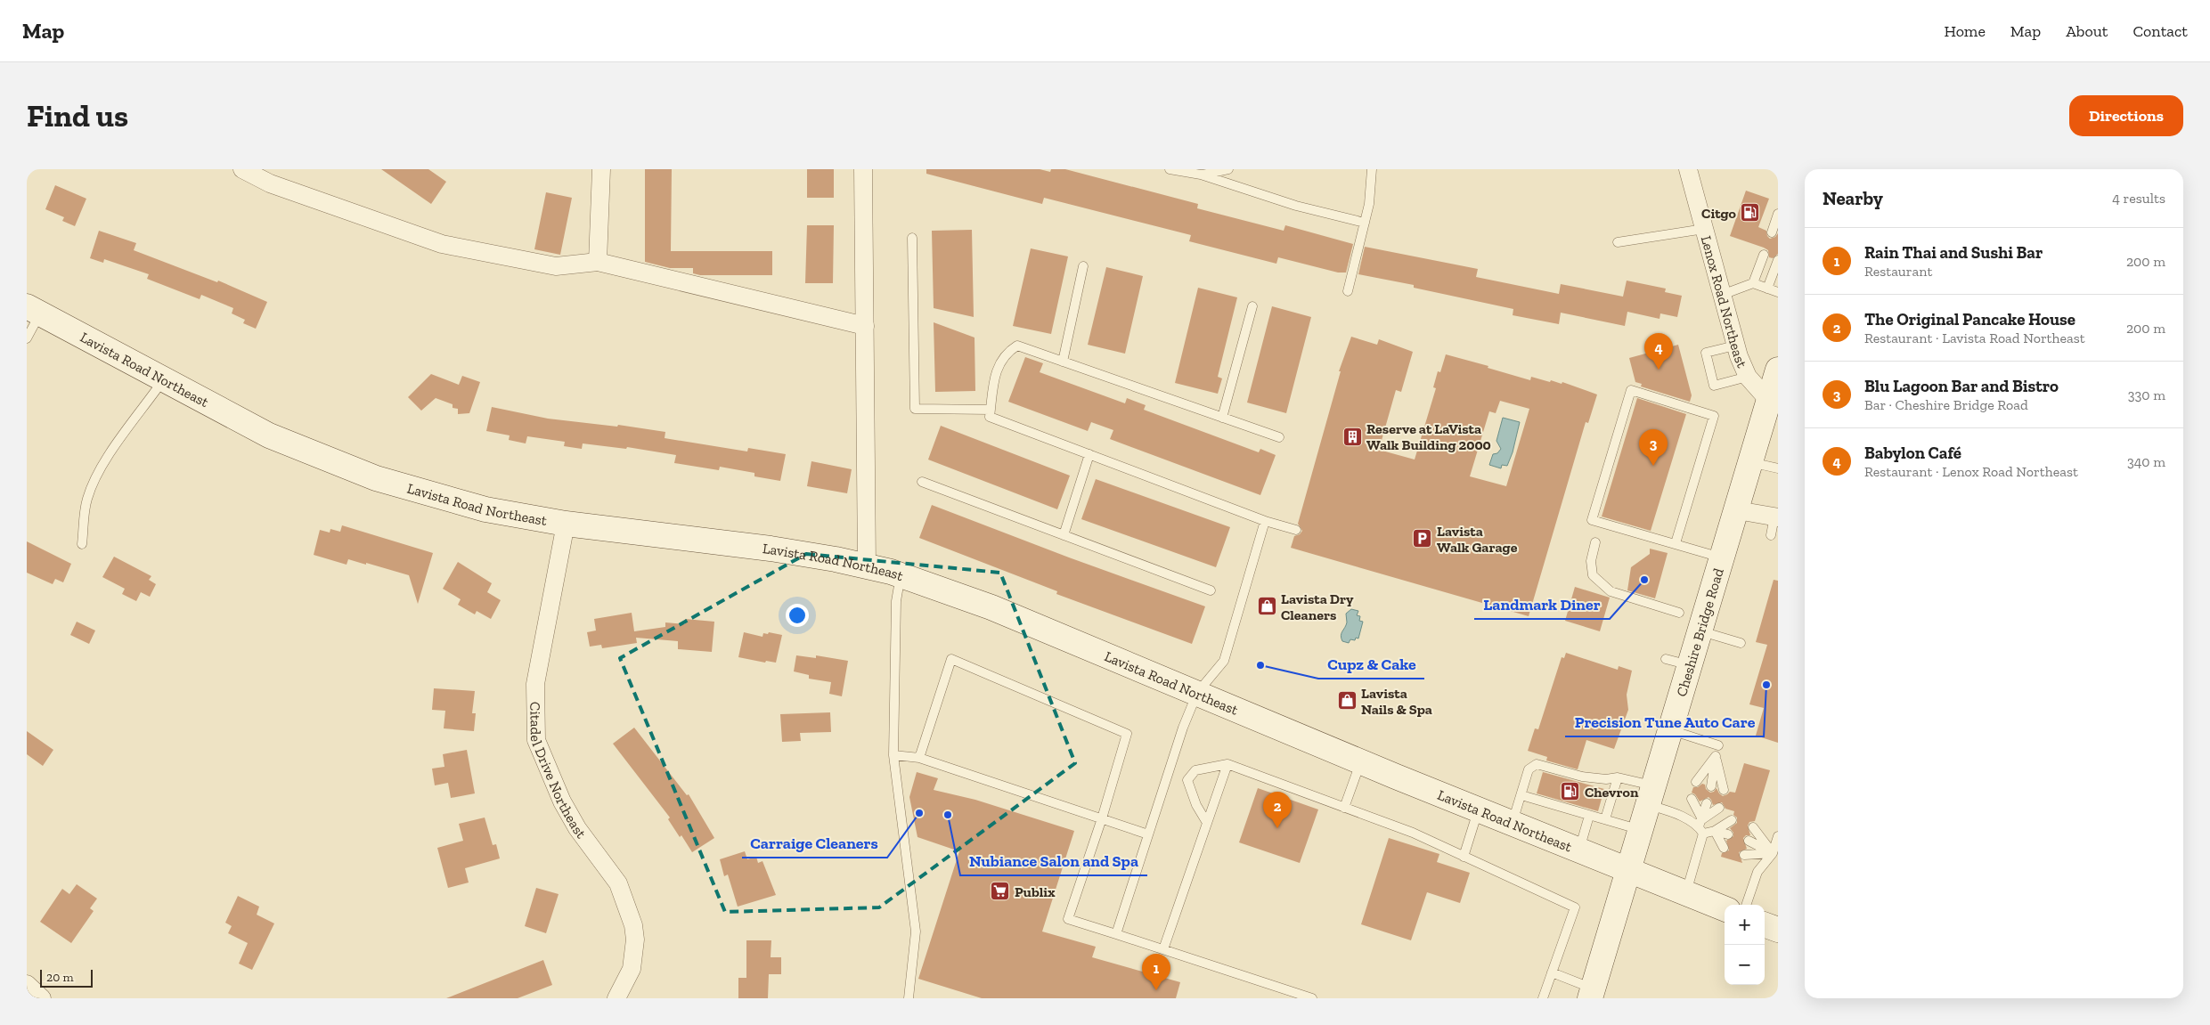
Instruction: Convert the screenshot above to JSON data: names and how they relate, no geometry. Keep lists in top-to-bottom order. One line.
{"streets":{"main road":["Lavista Road Northeast","Cheshire Bridge Road"],"street":["Lenox Road Northeast","Citadel Drive Northeast"]},"crossings":[["Lenox Road Northeast","Cheshire Bridge Road"],["Lavista Road Northeast","Cheshire Bridge Road"],["Lavista Road Northeast","Citadel Drive Northeast"]],"places":{"fuel station":["Citgo","Chevron"],"building":["Reserve at LaVista Walk Building 2000"],"parking":["Lavista Walk Garage"],"other":["Landmark Diner","Cupz & Cake","Precision Tune Auto Care","Carraige Cleaners","Nubiance Salon and Spa"],"shop":["Lavista Dry Cleaners","Lavista Nails & Spa"],"supermarket":["Publix"]},"scale_bar":"20 m","page":{"header":"Map","nav":["Home","Map","About","Contact"],"buttons":"Directions","title":"Find us","heading":["Nearby","4 results"],"list":[{"mark":"1","name":"Rain Thai and Sushi Bar","note":"Restaurant","value":"200 m"},{"mark":"2","name":"The Original Pancake House","note":"Restaurant · Lavista Road Northeast","value":"200 m"},{"mark":"3","name":"Blu Lagoon Bar and Bistro","note":"Bar · Cheshire Bridge Road","value":"330 m"},{"mark":"4","name":"Babylon Café","note":"Restaurant · Lenox Road Northeast","value":"340 m"}],"pins":["4","3","2","1"],"map_buttons":["+","−"],"scale":"20 m"}}
